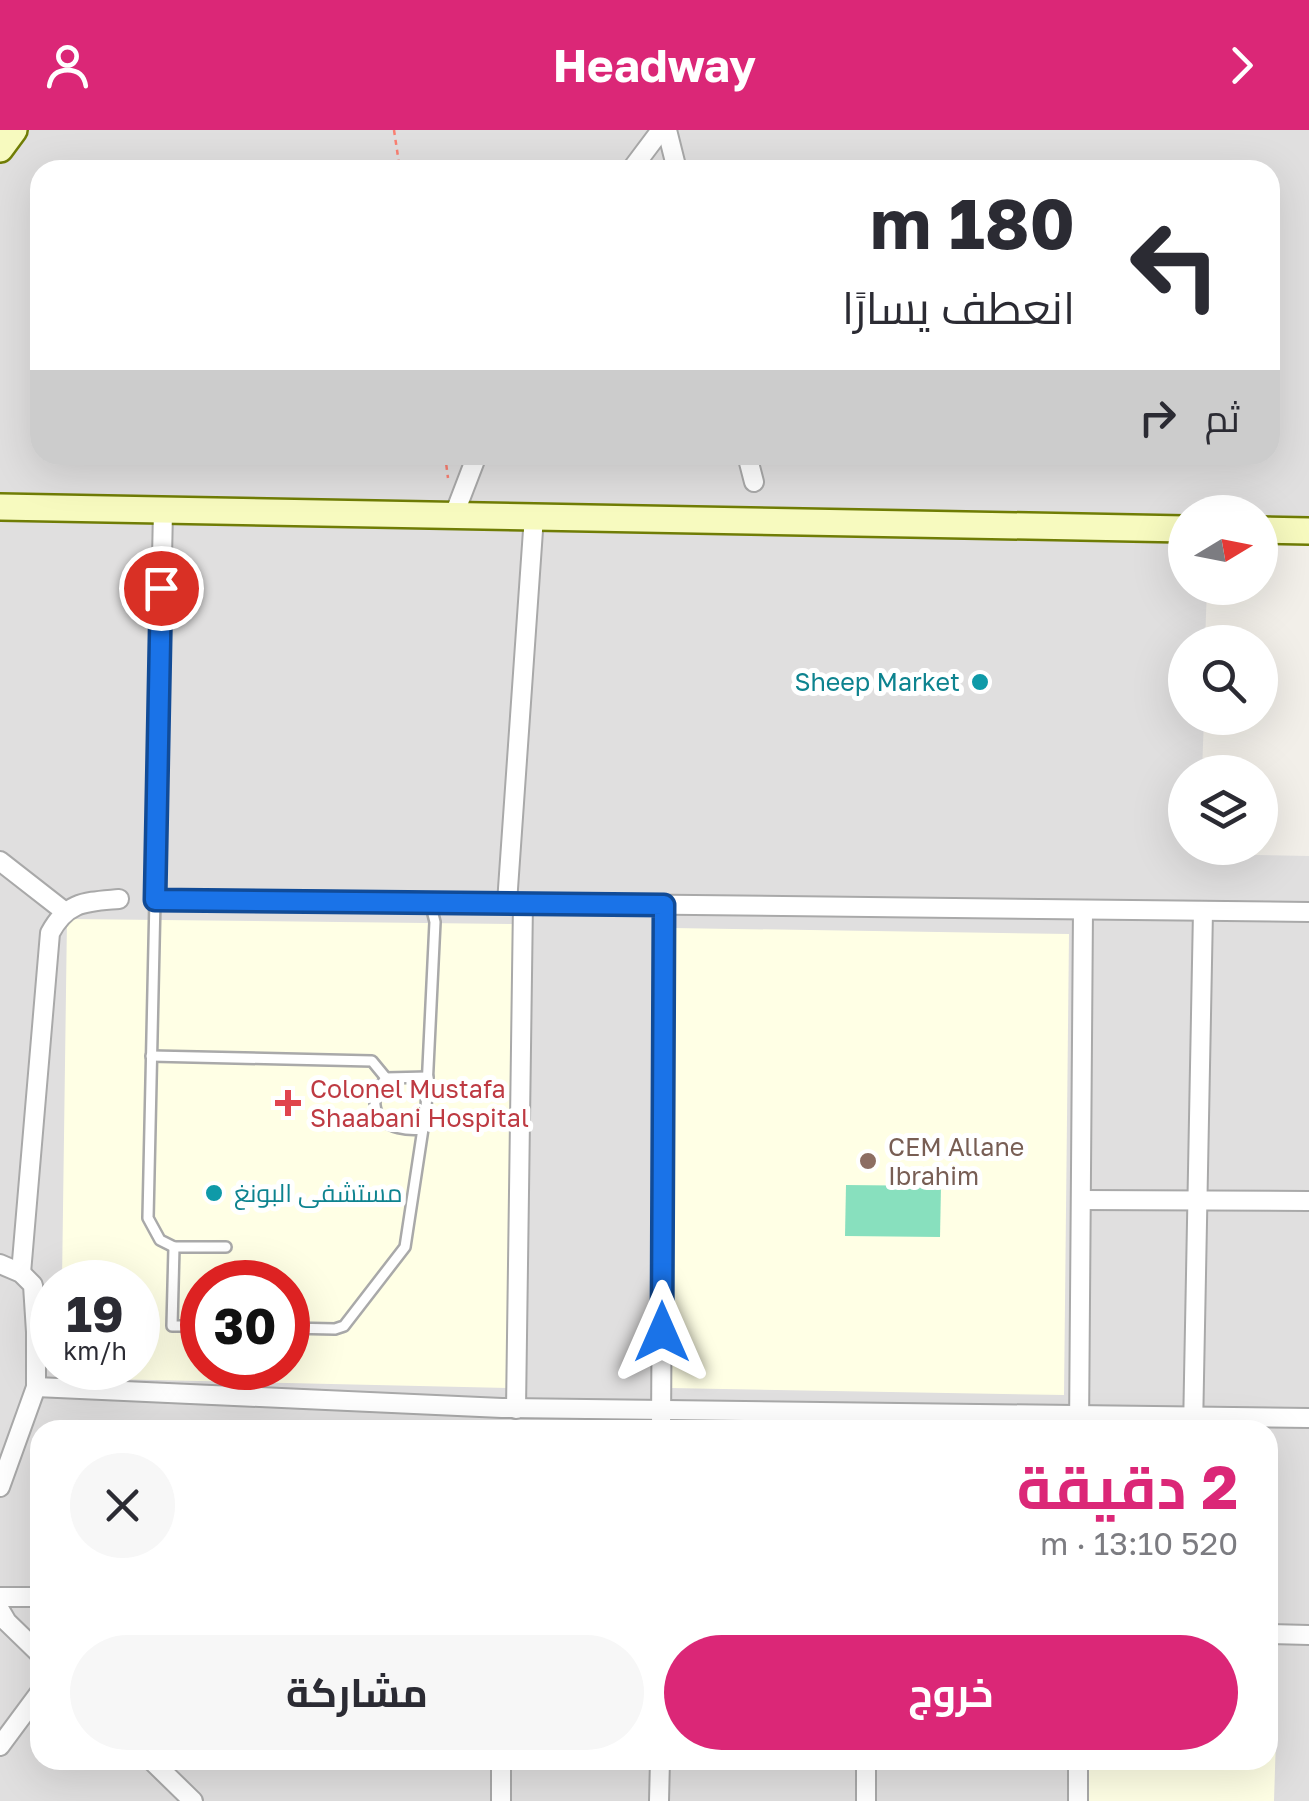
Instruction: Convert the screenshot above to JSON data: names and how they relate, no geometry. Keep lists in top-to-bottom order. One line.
{"places":{"other":["Sheep Market","CEM Allane Ibrahim","مستشفى البونغ"],"health":["Colonel Mustafa Shaabani Hospital"]},"north":"right","page":{"header":"Headway","turn":["180 m","انعطف يسارًا"],"then":"ثم","speed":"19 km/h","limit":"30","heading":["2 دقيقة","520 m · 13:10"],"buttons":["خروج","مشاركة"]}}
